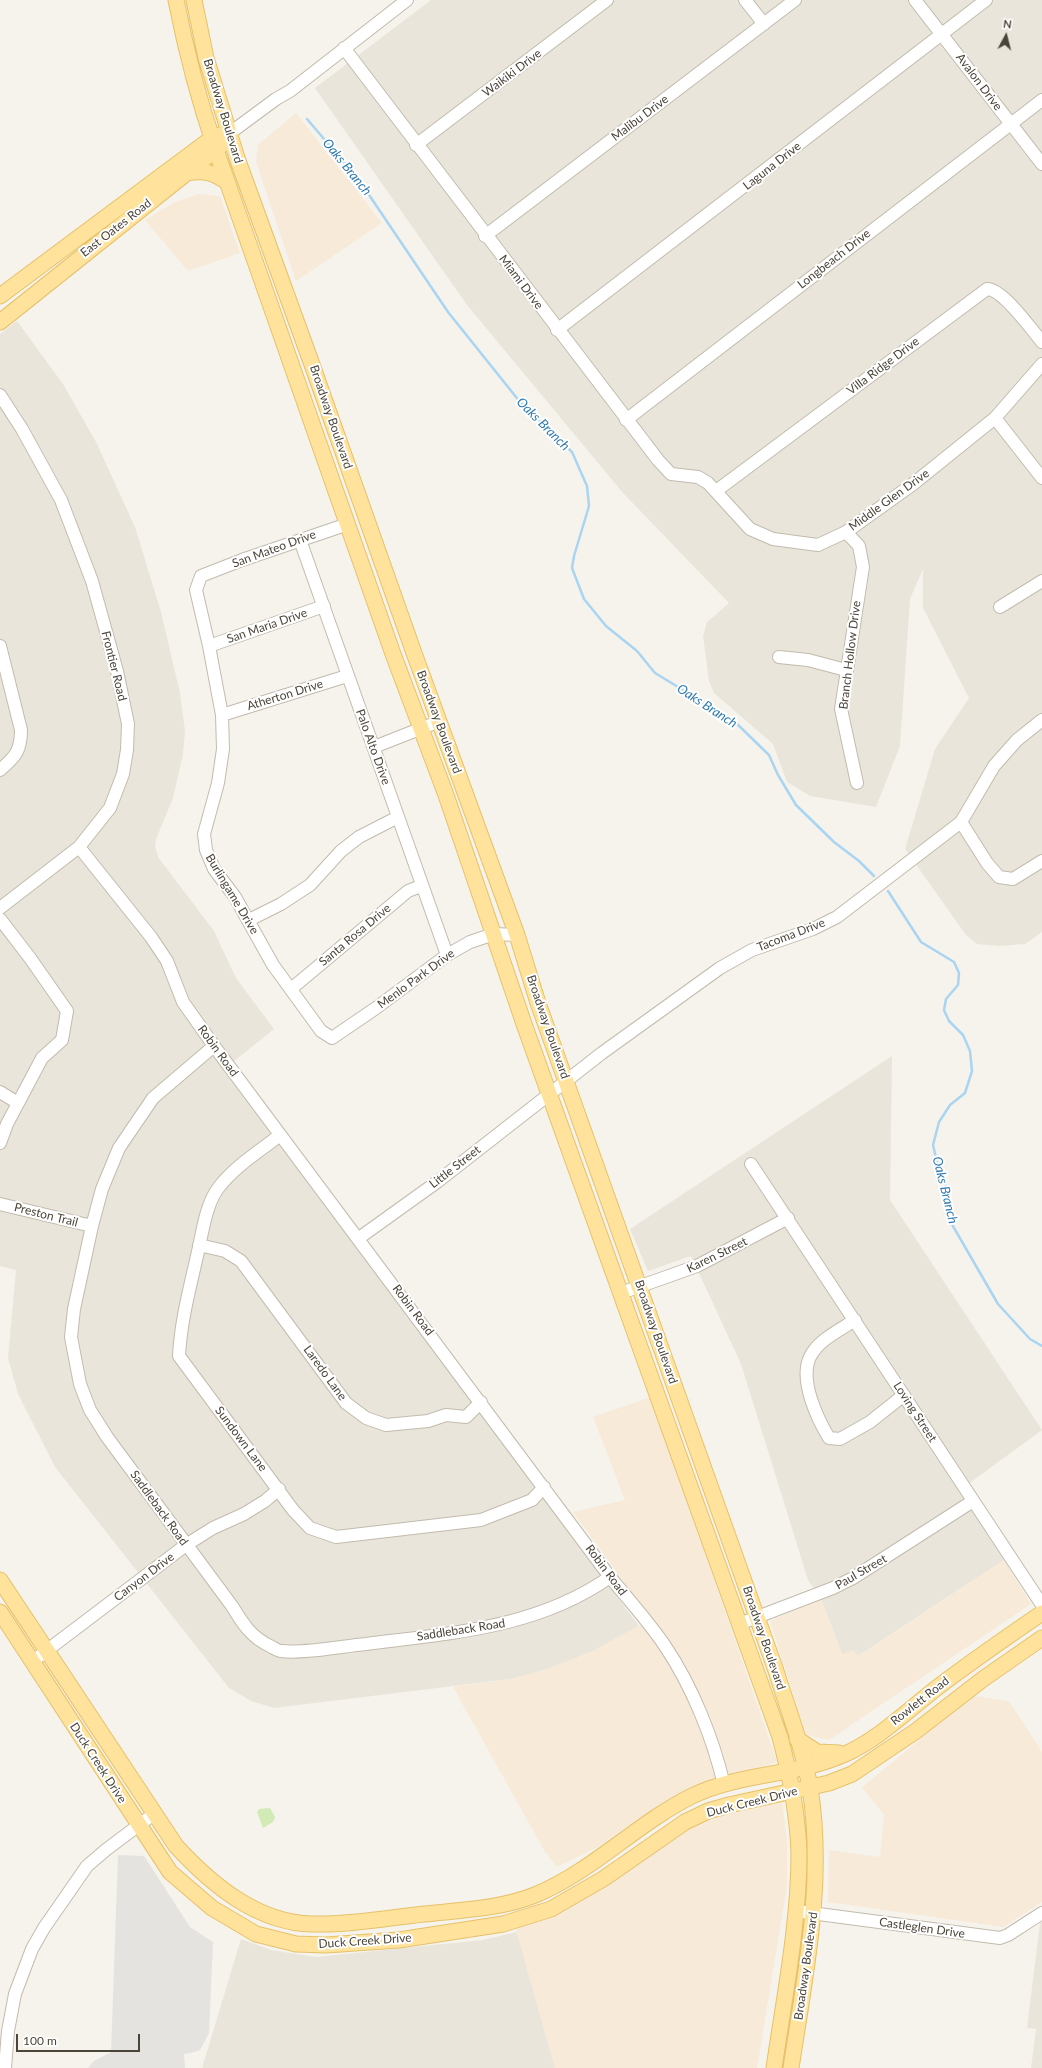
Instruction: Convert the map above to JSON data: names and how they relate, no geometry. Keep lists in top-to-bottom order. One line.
{"streets":{"main road":["Broadway Boulevard","East Oates Road","Rowlett Road","Duck Creek Drive"],"street":["Waikiki Drive","Avalon Drive","Malibu Drive","Laguna Drive","Longbeach Drive","Miami Drive","Villa Ridge Drive","Middle Glen Drive","San Mateo Drive","San Maria Drive","Branch Hollow Drive","Frontier Road","Atherton Drive","Palo Alto Drive","Burlingame Drive","Santa Rosa Drive","Tacoma Drive","Menlo Park Drive","Robin Road","Little Street","Preston Trail","Karen Street","Laredo Lane","Loving Street","Sundown Lane","Saddleback Road","Paul Street","Canyon Drive","Castleglen Drive"]},"crossings":[["Waikiki Drive","Miami Drive"],["Avalon Drive","Laguna Drive"],["Avalon Drive","Longbeach Drive"],["Broadway Boulevard","East Oates Road"],["Broadway Boulevard","San Mateo Drive"],["Broadway Boulevard","Tacoma Drive"],["Broadway Boulevard","Menlo Park Drive"],["Broadway Boulevard","Little Street"],["Broadway Boulevard","Karen Street"],["Broadway Boulevard","Paul Street"],["Broadway Boulevard","Rowlett Road"],["Broadway Boulevard","Duck Creek Drive"],["Broadway Boulevard","Castleglen Drive"],["Malibu Drive","Miami Drive"],["Laguna Drive","Miami Drive"],["East Oates Road","Miami Drive"],["Longbeach Drive","Miami Drive"],["Miami Drive","Villa Ridge Drive"],["Miami Drive","Middle Glen Drive"],["Villa Ridge Drive","Middle Glen Drive"],["Middle Glen Drive","Branch Hollow Drive"],["San Mateo Drive","Palo Alto Drive"],["San Mateo Drive","Burlingame Drive"],["San Maria Drive","Palo Alto Drive"],["San Maria Drive","Burlingame Drive"],["Frontier Road","Robin Road"],["Atherton Drive","Palo Alto Drive"],["Atherton Drive","Burlingame Drive"],["Palo Alto Drive","Santa Rosa Drive"],["Palo Alto Drive","Menlo Park Drive"],["Burlingame Drive","Santa Rosa Drive"],["Burlingame Drive","Menlo Park Drive"],["Tacoma Drive","Little Street"],["Robin Road","Little Street"],["Robin Road","Laredo Lane"],["Robin Road","Sundown Lane"],["Robin Road","Saddleback Road"],["Robin Road","Duck Creek Drive"],["Preston Trail","Saddleback Road"],["Karen Street","Loving Street"],["Laredo Lane","Sundown Lane"],["Loving Street","Paul Street"],["Sundown Lane","Canyon Drive"],["Saddleback Road","Canyon Drive"],["Canyon Drive","Duck Creek Drive"],["Rowlett Road","Duck Creek Drive"]],"water":["Oaks Branch"],"scale_bar":"100 m","north":"top"}
